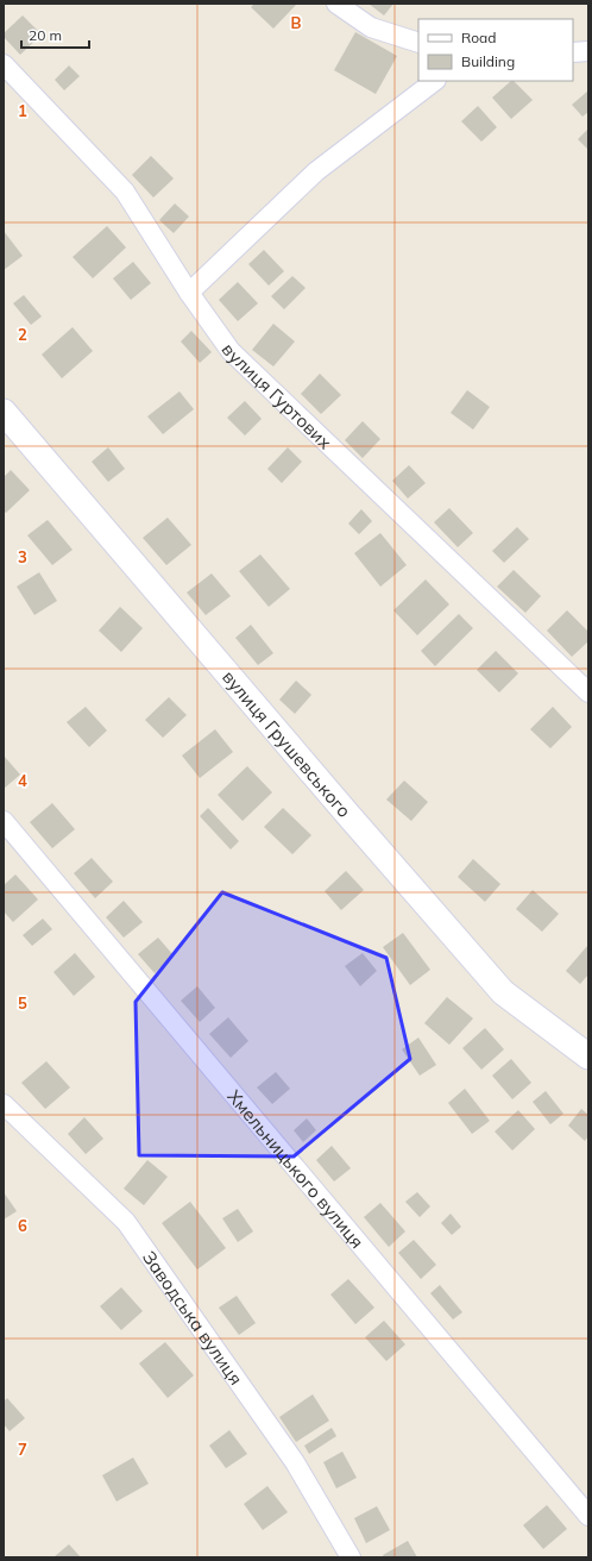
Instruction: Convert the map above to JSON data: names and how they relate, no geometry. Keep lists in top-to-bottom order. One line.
{"streets":{"street":["вулиця Гуртових","вулиця Грушевського","Хмельницького вулиця","Заводська вулиця"]},"legend":["Road","Building"],"scale_bar":"20 m","grid":{"columns":["B"],"rows":["1","2","3","4","5","6","7"]}}
